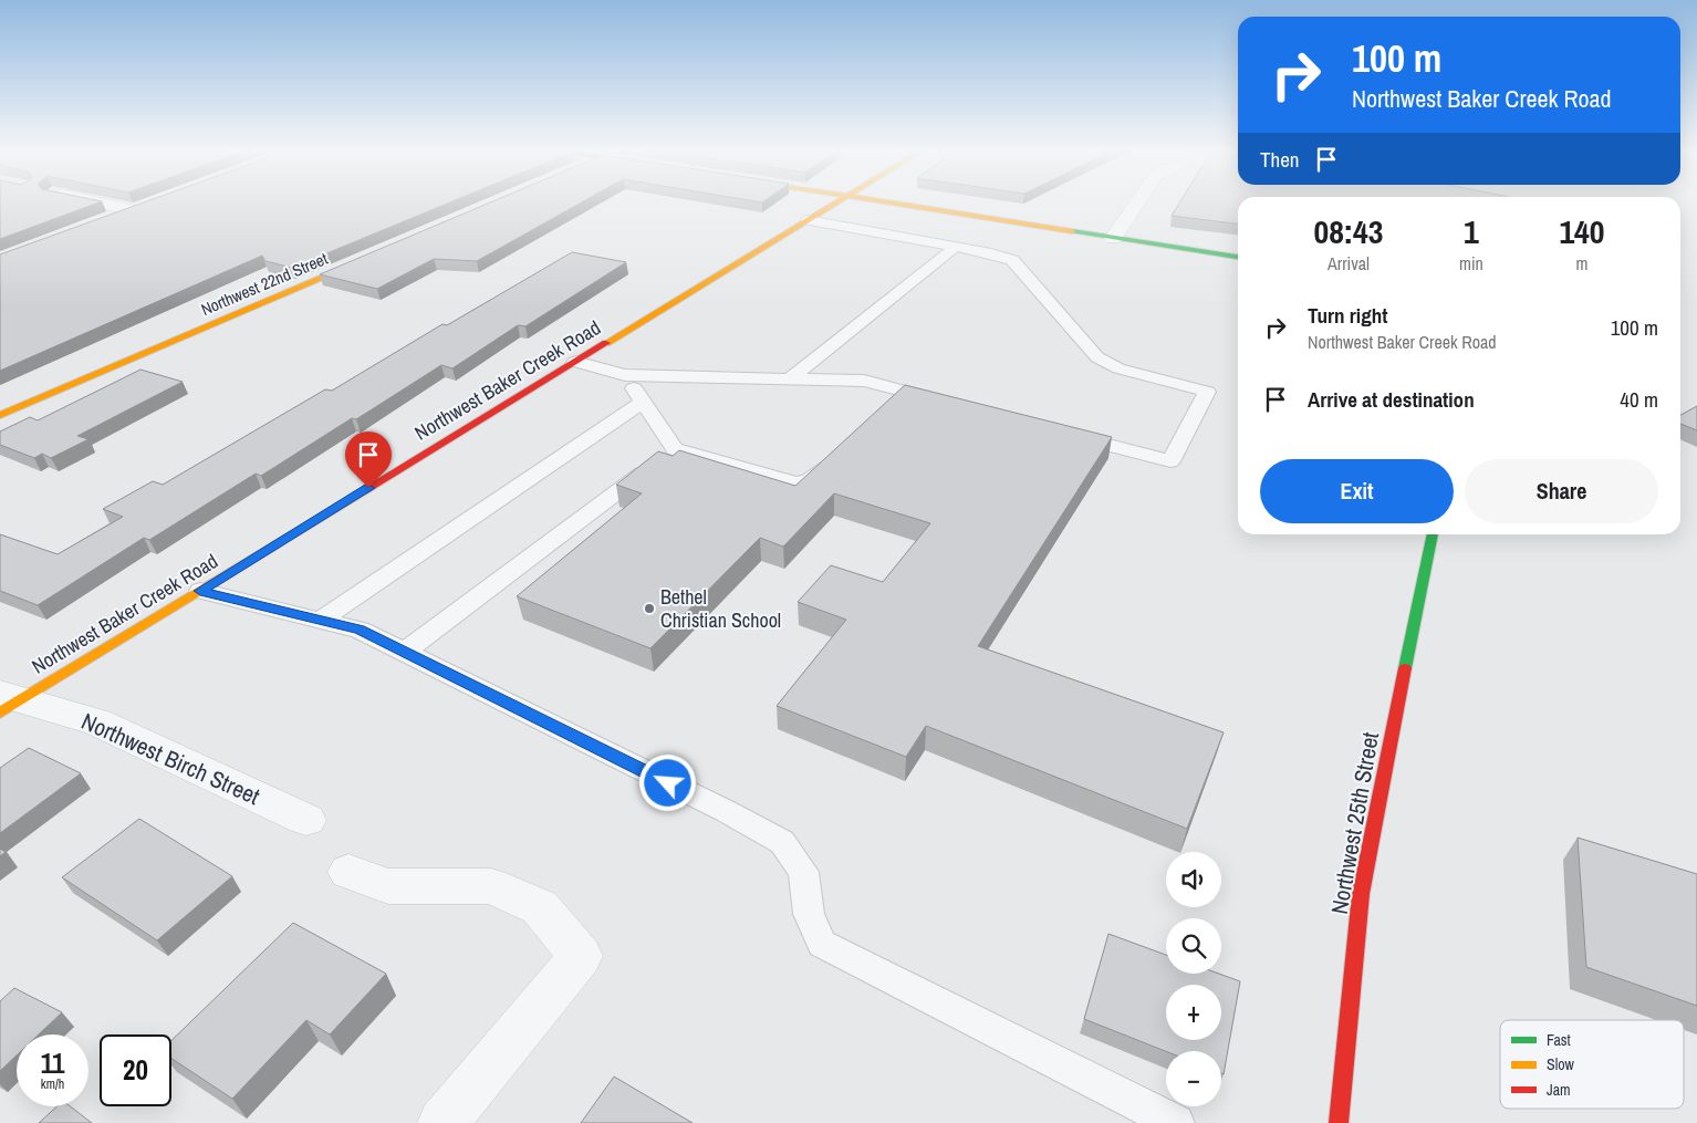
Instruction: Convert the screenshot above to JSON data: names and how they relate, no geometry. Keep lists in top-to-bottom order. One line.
{"streets":{"street":["Northwest 22nd Street","Northwest Baker Creek Road","Northwest Birch Street","Northwest 25th Street"]},"crossings":[["Northwest Baker Creek Road","Northwest Birch Street"]],"places":["Bethel Christian School"],"legend":["Fast","Slow","Jam"],"page":{"turn":["100 m","Northwest Baker Creek Road"],"then":"Then","eta":["08:43","Arrival","1","min","140","m"],"list":[{"name":"Turn right","note":"Northwest Baker Creek Road","value":"100 m"},{"name":"Arrive at destination","value":"40 m"}],"buttons":["Exit","Share"],"map_buttons":["+","−"],"speed":"11 km/h","limit":"20"}}
